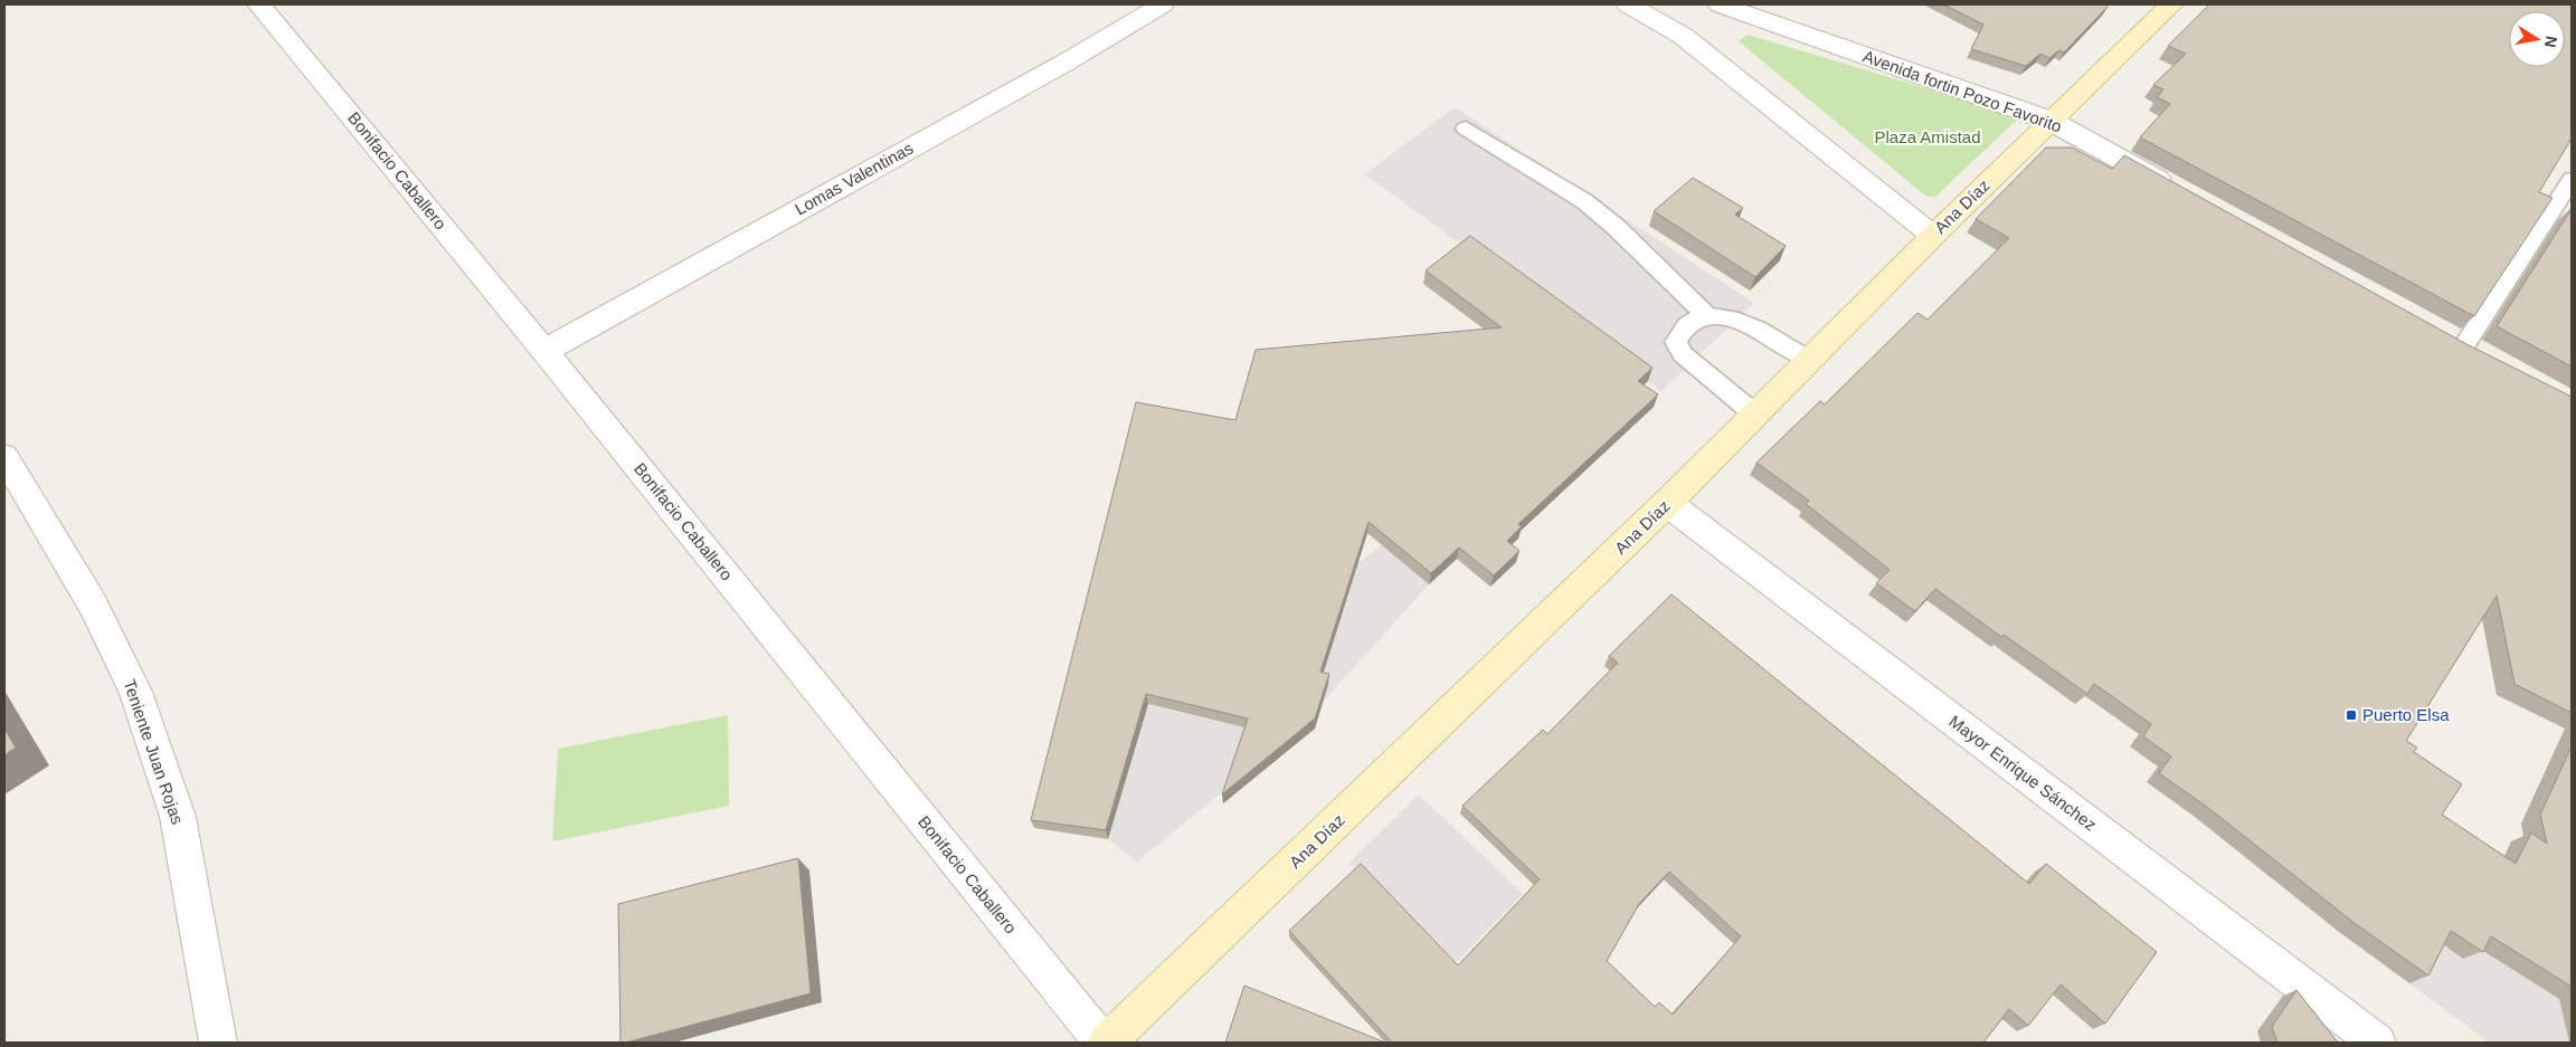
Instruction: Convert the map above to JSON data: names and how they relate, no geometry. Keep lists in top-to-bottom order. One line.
{"streets":{"main road":["Ana Díaz"],"street":["Avenida fortin Pozo Favorito","Bonifacio Caballero","Lomas Valentinas","Teniente Juan Rojas","Mayor Enrique Sánchez"]},"crossings":[["Avenida fortin Pozo Favorito","Ana Díaz"],["Bonifacio Caballero","Lomas Valentinas"],["Ana Díaz","Mayor Enrique Sánchez"]],"parks":["Plaza Amistad"],"places":{"transit":["Puerto Elsa"]},"north":"right"}
